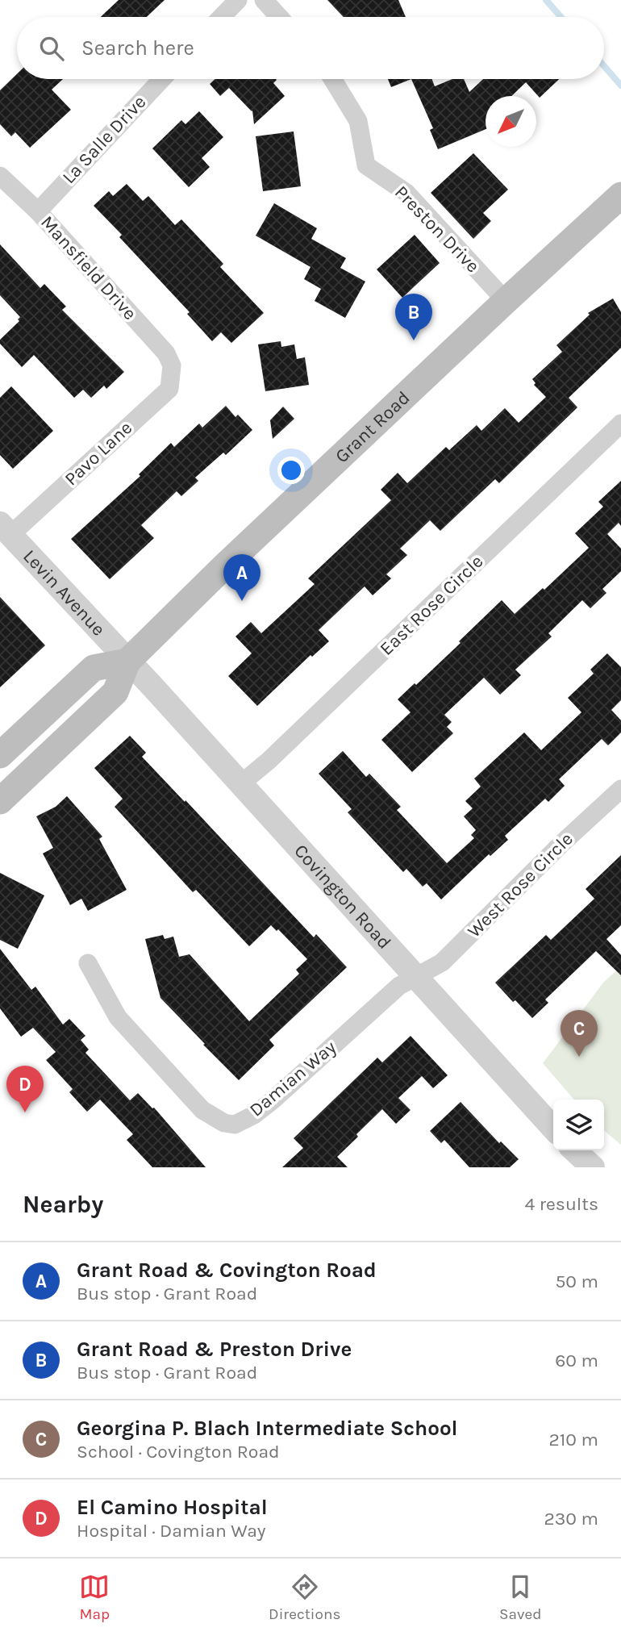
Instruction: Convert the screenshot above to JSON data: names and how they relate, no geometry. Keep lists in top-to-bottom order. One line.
{"streets":{"main road":["Grant Road"],"street":["La Salle Drive","Preston Drive","Mansfield Drive","Pavo Lane","Levin Avenue","East Rose Circle","West Rose Circle","Covington Road","Damian Way"]},"crossings":[["La Salle Drive","Mansfield Drive"],["Preston Drive","Grant Road"],["Mansfield Drive","Pavo Lane"],["Grant Road","Levin Avenue"],["Grant Road","Covington Road"],["Pavo Lane","Levin Avenue"],["Levin Avenue","Covington Road"],["East Rose Circle","Covington Road"],["West Rose Circle","Covington Road"],["West Rose Circle","Damian Way"],["Covington Road","Damian Way"]],"north":"bottom left","page":{"search":"Search here","pins":["B","A","C","D"],"heading":["Nearby","4 results"],"list":[{"mark":"A","name":"Grant Road & Covington Road","note":"Bus stop · Grant Road","value":"50 m"},{"mark":"B","name":"Grant Road & Preston Drive","note":"Bus stop · Grant Road","value":"60 m"},{"mark":"C","name":"Georgina P. Blach Intermediate School","note":"School · Covington Road","value":"210 m"},{"mark":"D","name":"El Camino Hospital","note":"Hospital · Damian Way","value":"230 m"}],"nav":["Map","Directions","Saved"]}}
